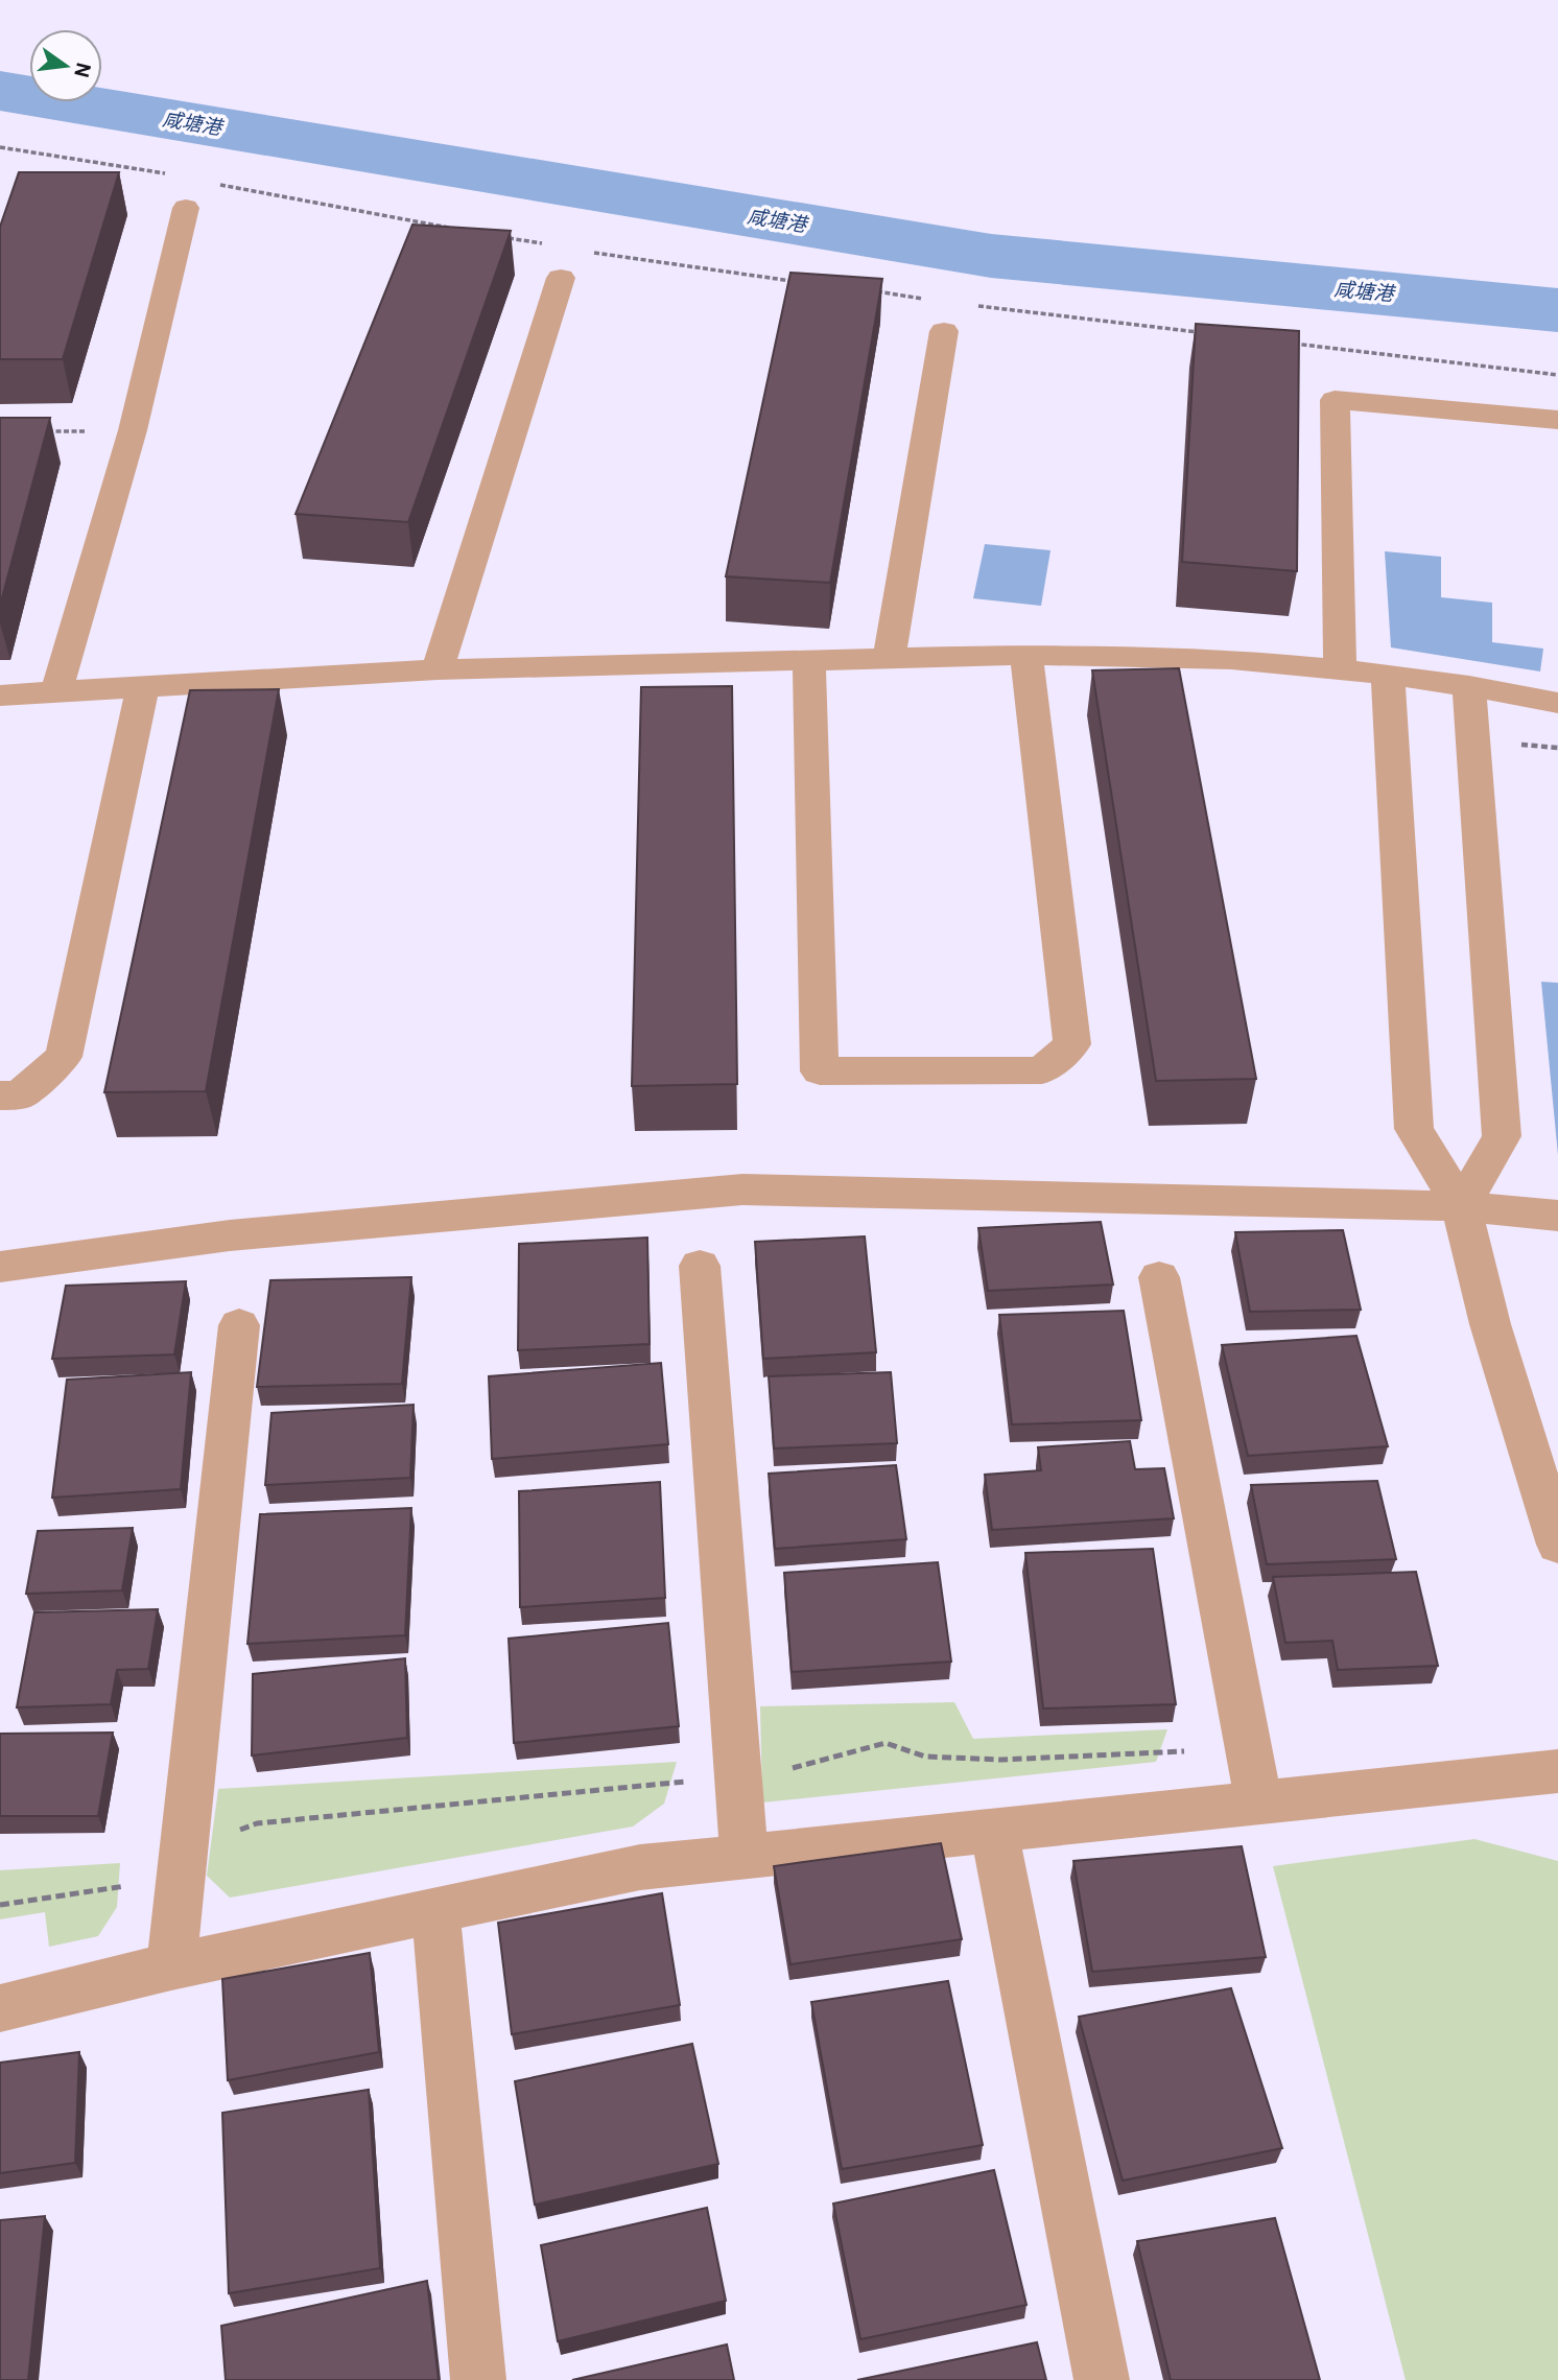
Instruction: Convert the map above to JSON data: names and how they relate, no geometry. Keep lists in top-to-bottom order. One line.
{"water":["咸塘港"],"north":"right"}
